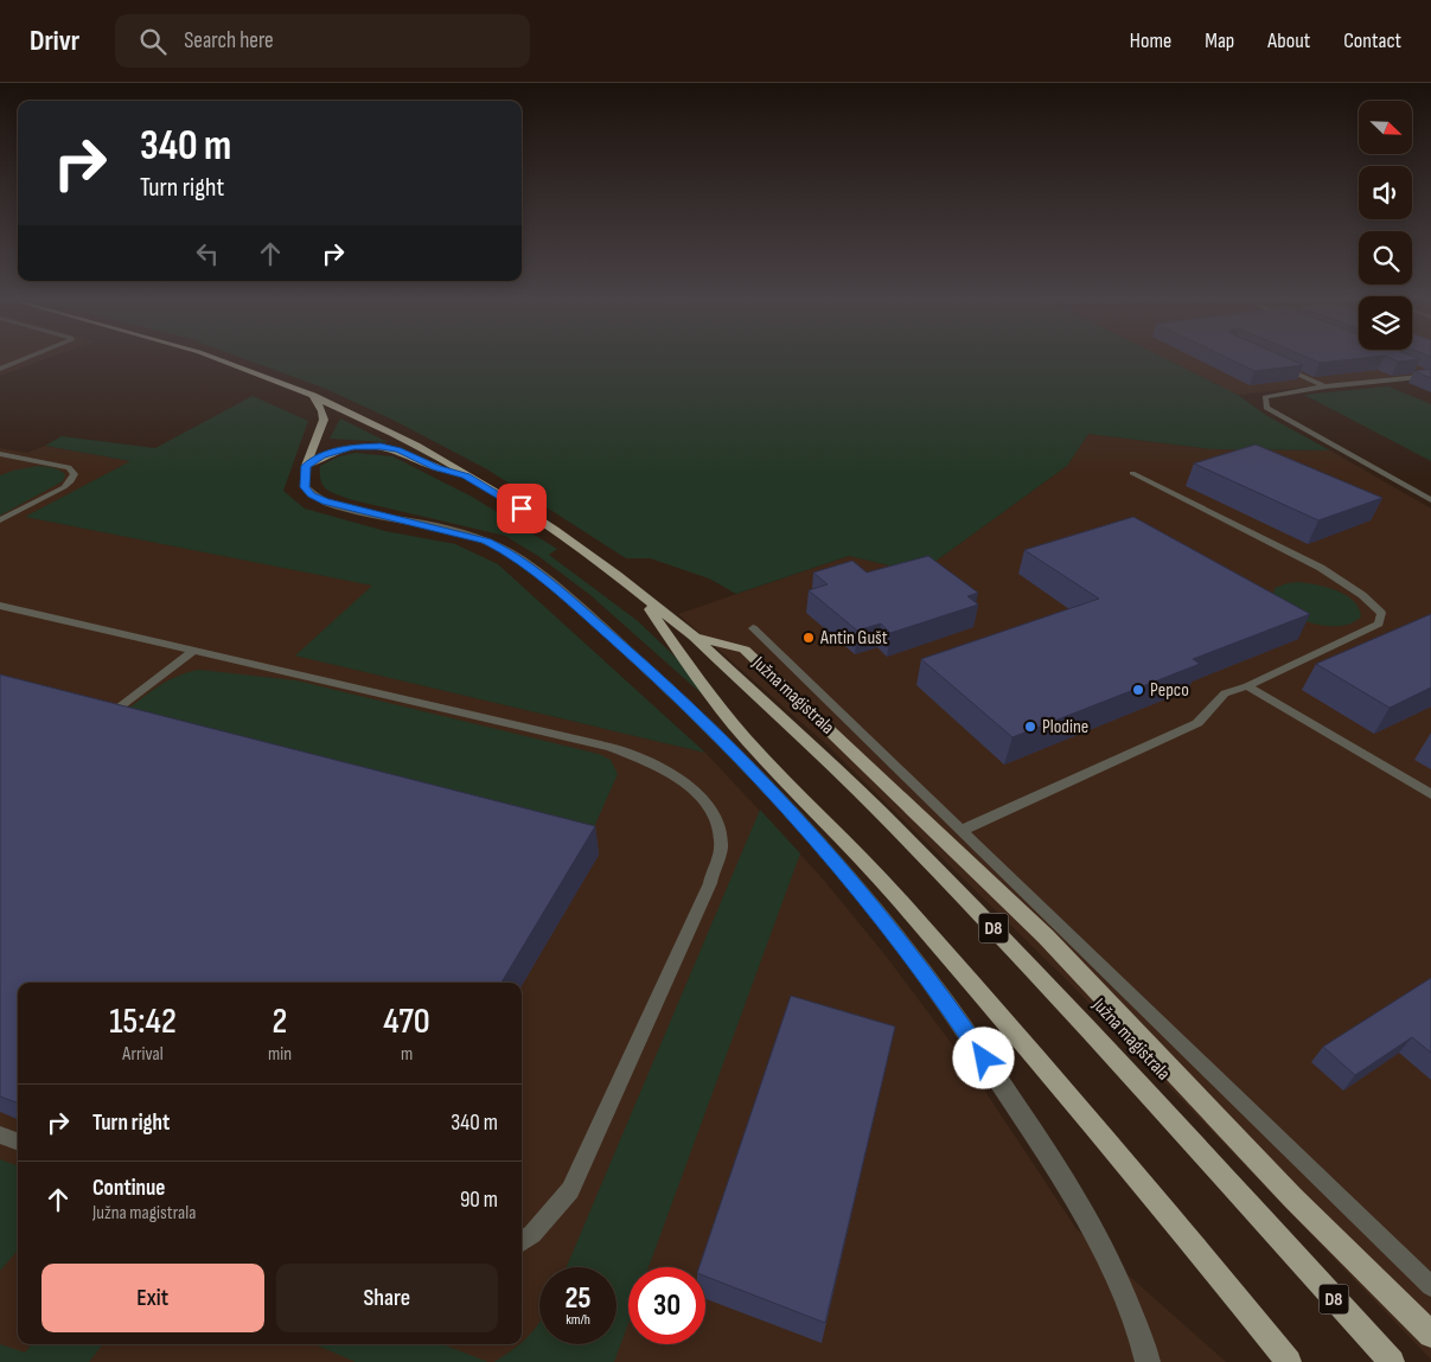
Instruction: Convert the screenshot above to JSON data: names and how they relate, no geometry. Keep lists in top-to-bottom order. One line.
{"streets":{"main road":["Južna magistrala","D8"]},"places":["Antin Gušt","Pepco","Plodine"],"north":"bottom right","page":{"header":"Drivr","search":"Search here","nav":["Home","Map","About","Contact"],"turn":["340 m","Turn right"],"eta":["15:42","Arrival","2","min","470","m"],"list":[{"name":"Turn right","value":"340 m"},{"name":"Continue","note":"Južna magistrala","value":"90 m"}],"buttons":["Exit","Share"],"speed":"25 km/h","limit":"30"}}
